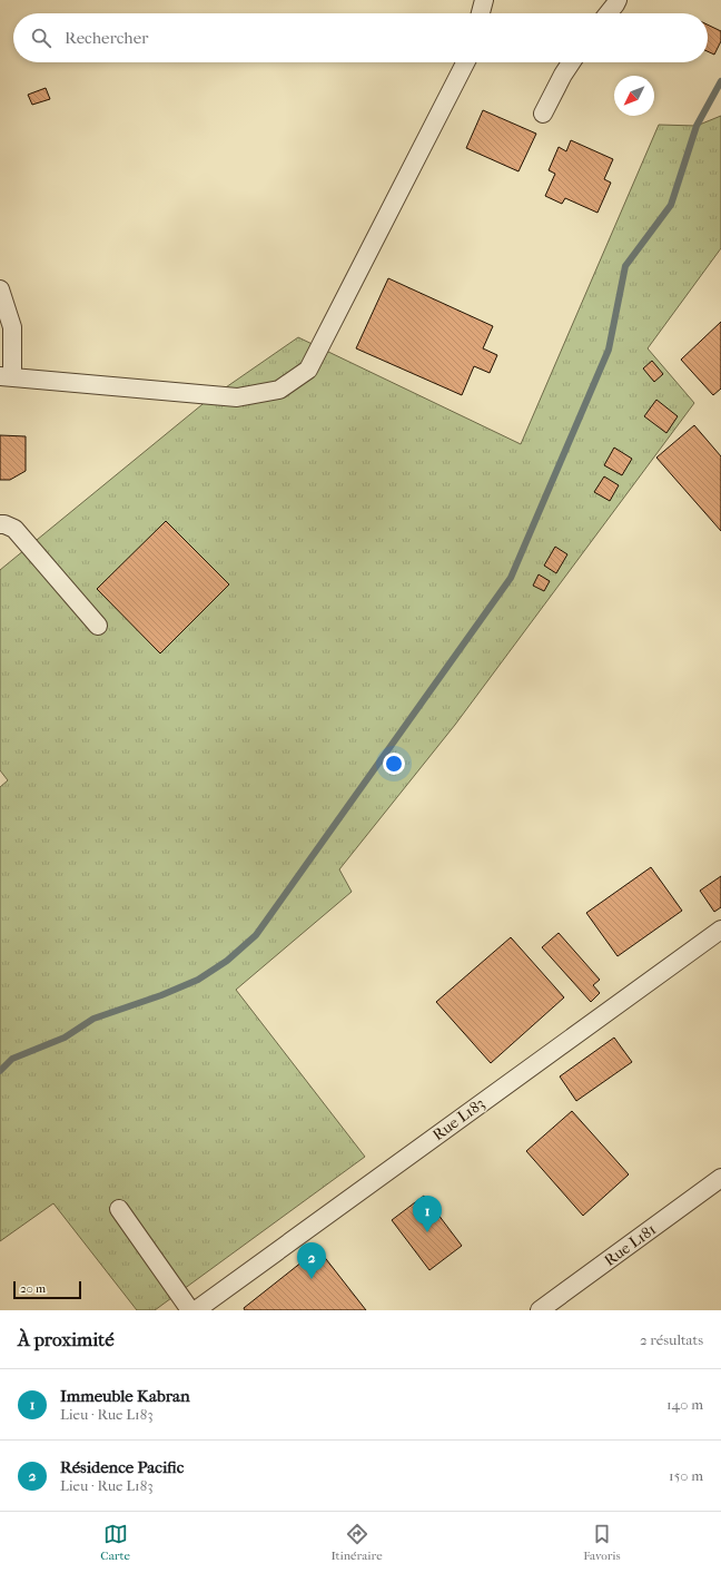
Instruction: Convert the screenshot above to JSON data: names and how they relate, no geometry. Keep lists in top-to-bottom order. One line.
{"streets":{"street":["Rue L183","Rue L181"]},"scale_bar":"20 m","north":"bottom left","page":{"search":"Rechercher","pins":["1","2"],"scale":"20 m","heading":["À proximité","2 résultats"],"list":[{"mark":"1","name":"Immeuble Kabran","note":"Lieu · Rue L183","value":"140 m"},{"mark":"2","name":"Résidence Pacific","note":"Lieu · Rue L183","value":"150 m"}],"nav":["Carte","Itinéraire","Favoris"]}}
